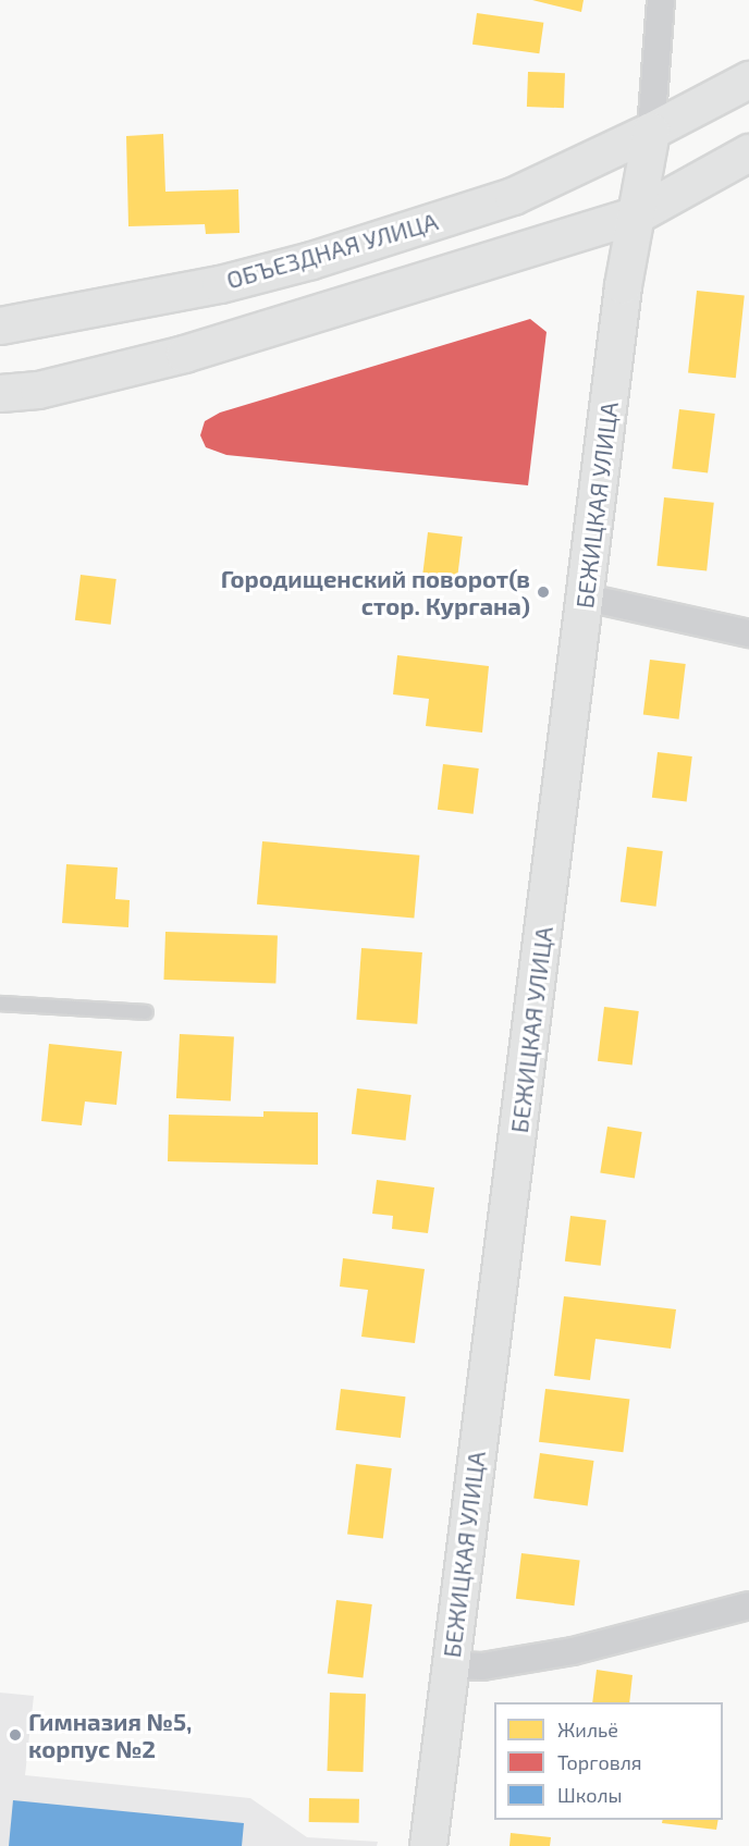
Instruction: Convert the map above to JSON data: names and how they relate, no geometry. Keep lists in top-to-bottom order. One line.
{"streets":{"main road":["ОБЪЕЗДНАЯ УЛИЦА","БЕЖИЦКАЯ УЛИЦА"]},"crossings":[["ОБЪЕЗДНАЯ УЛИЦА","БЕЖИЦКАЯ УЛИЦА"]],"places":["Городищенский поворот(в стор. Кургана)","Гимназия №5, корпус №2"],"legend":["Жильё","Торговля","Школы"]}
